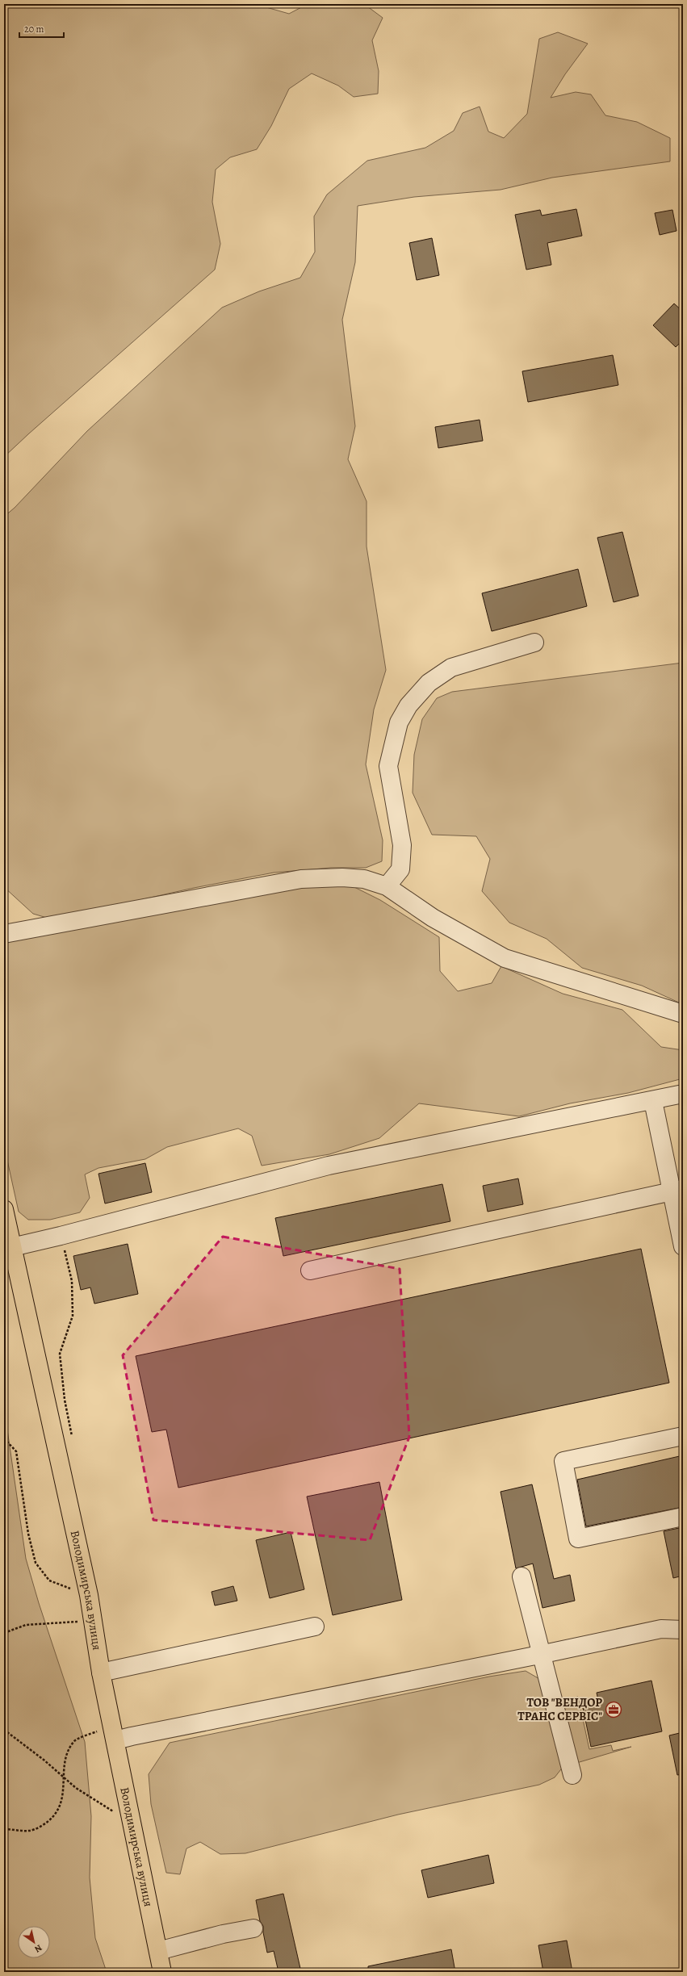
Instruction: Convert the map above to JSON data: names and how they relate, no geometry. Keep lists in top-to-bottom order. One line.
{"streets":{"main road":["Володимирська вулиця"]},"places":{"office":["ТОВ \"ВЕНДОР ТРАНС СЕРВІС\""]},"scale_bar":"20 m","north":"bottom right"}
